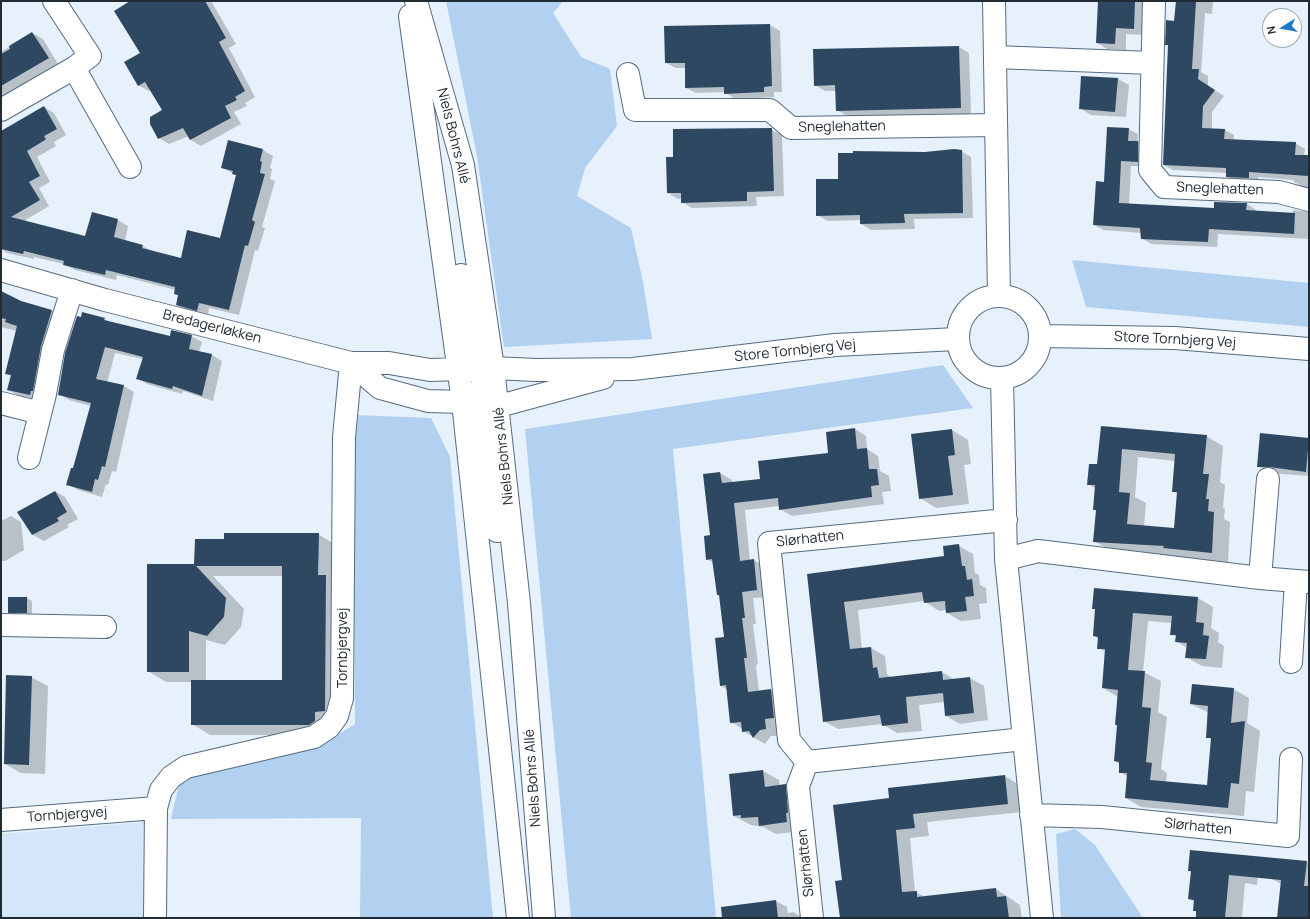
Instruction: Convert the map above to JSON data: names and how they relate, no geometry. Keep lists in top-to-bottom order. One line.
{"streets":{"street":["Sneglehatten","Niels Bohrs Allé","Bredagerløkken","Store Tornbjerg Vej","Slørhatten","Tornbjergvej"]},"crossings":[["Niels Bohrs Allé","Bredagerløkken"],["Niels Bohrs Allé","Store Tornbjerg Vej"],["Bredagerløkken","Store Tornbjerg Vej"],["Bredagerløkken","Tornbjergvej"]],"north":"left"}
